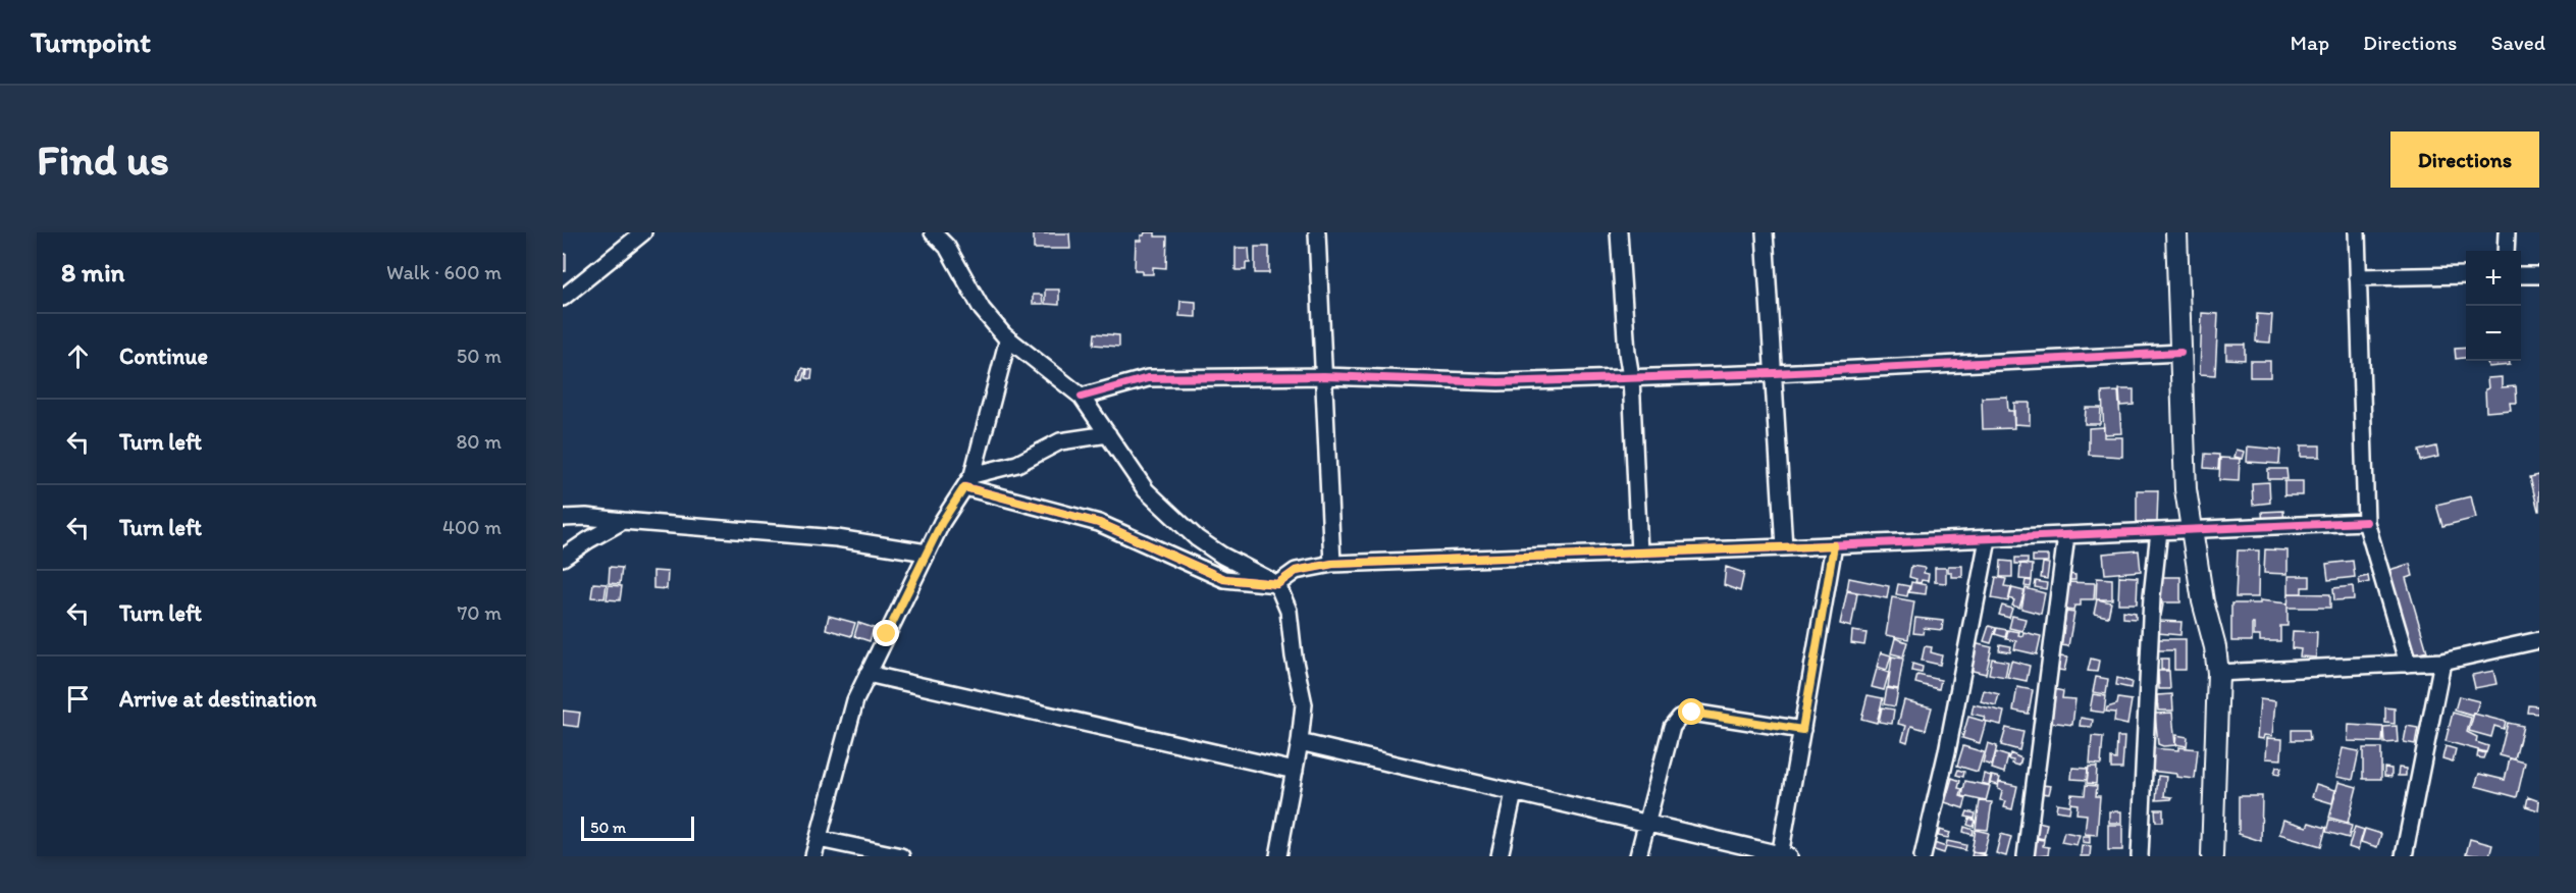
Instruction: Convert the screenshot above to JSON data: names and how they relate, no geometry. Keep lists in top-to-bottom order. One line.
{"scale_bar":"50 m","page":{"header":"Turnpoint","nav":["Map","Directions","Saved"],"buttons":"Directions","title":"Find us","heading":["8 min","Walk · 600 m"],"map_buttons":["+","−"],"list":[["Continue","50 m"],["Turn left","80 m"],["Turn left","400 m"],["Turn left","70 m"],"Arrive at destination"],"scale":"50 m"}}
